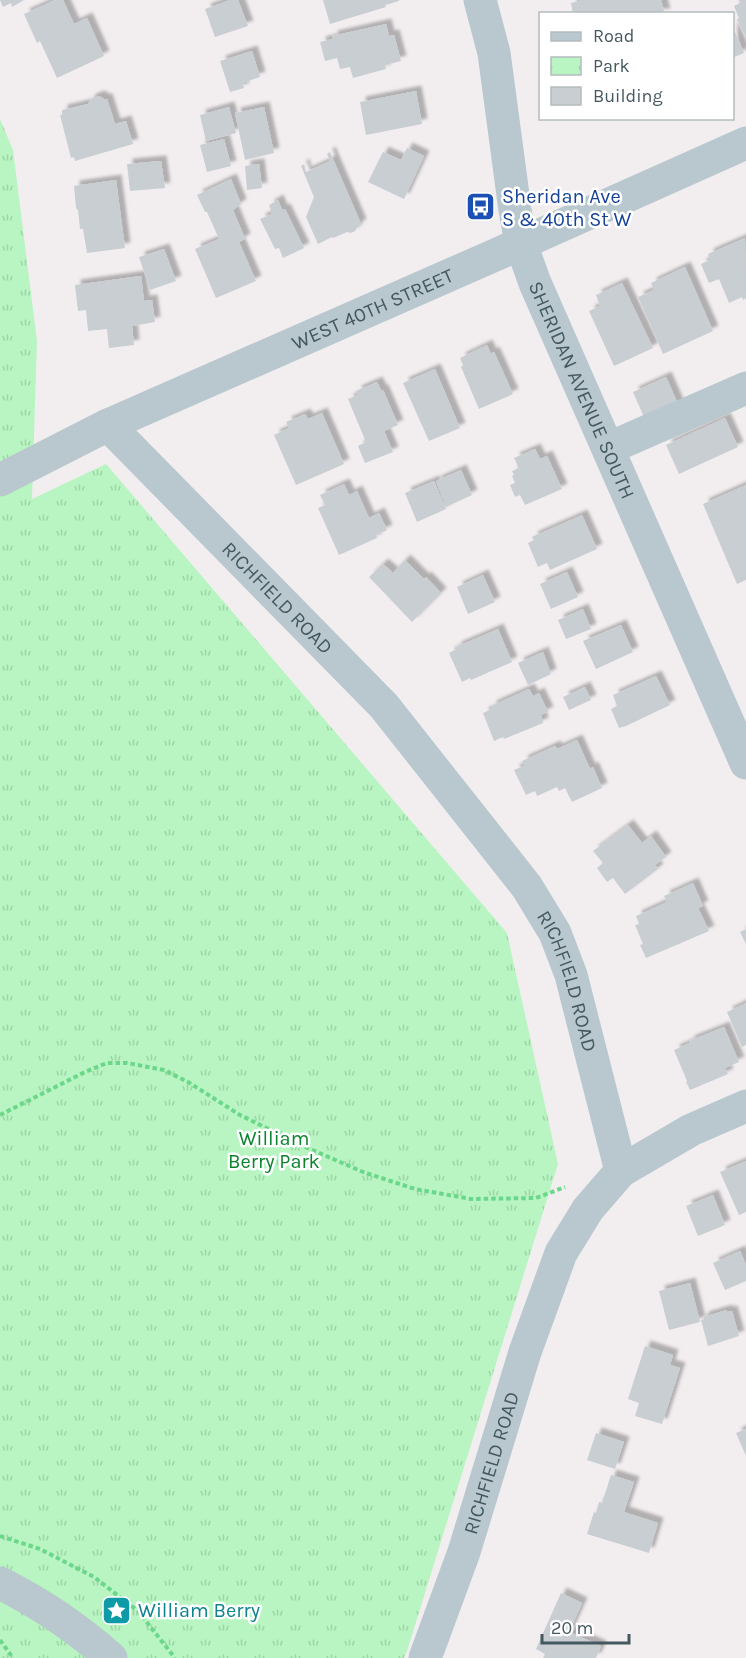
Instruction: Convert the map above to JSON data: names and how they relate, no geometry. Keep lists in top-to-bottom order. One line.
{"streets":{"street":["WEST 40TH STREET","SHERIDAN AVENUE SOUTH","RICHFIELD ROAD"]},"crossings":[["WEST 40TH STREET","SHERIDAN AVENUE SOUTH"],["WEST 40TH STREET","RICHFIELD ROAD"]],"parks":["William Berry Park"],"places":{"bus stop":["Sheridan Ave S & 40th St W"],"place":["William Berry"]},"legend":["Road","Park","Building"],"scale_bar":"20 m"}
